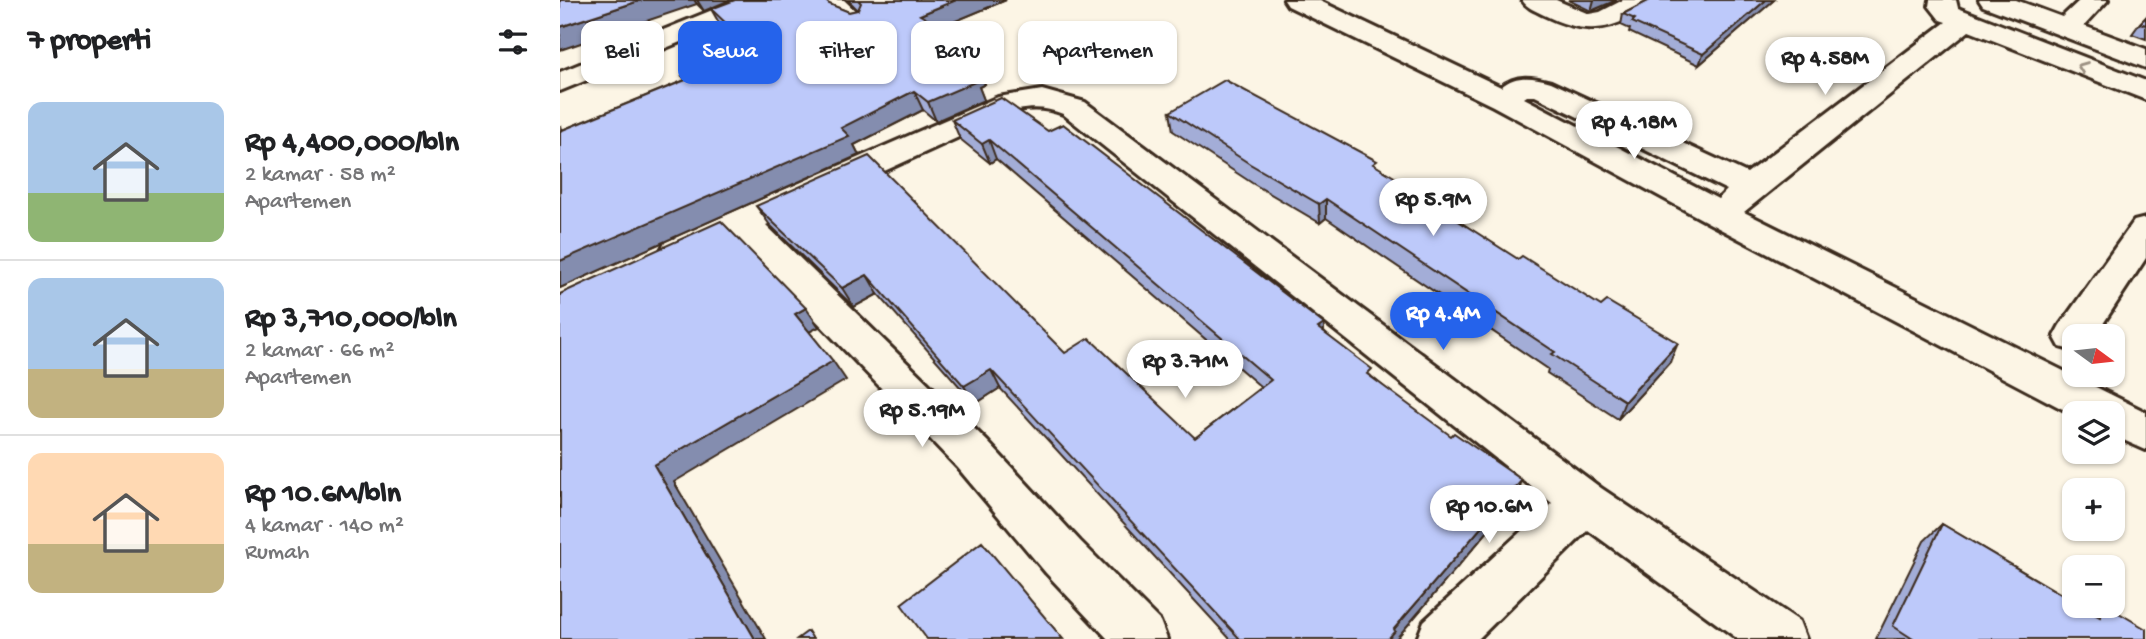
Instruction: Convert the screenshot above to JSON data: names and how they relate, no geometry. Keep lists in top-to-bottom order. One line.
{"north":"right","page":{"heading":"7 properti","chip":["Beli","Sewa","Filter","Baru","Apartemen"],"price":["Rp 4.58M","Rp 4.18M","Rp 5.9M","Rp 4.4M","Rp 3.71M","Rp 5.19M","Rp 10.6M"],"list":[{"name":"Rp 4,400,000/bln","note":"2 kamar · 58 m² · Apartemen"},{"name":"Rp 3,710,000/bln","note":"2 kamar · 66 m² · Apartemen"},{"name":"Rp 10.6M/bln","note":"4 kamar · 140 m² · Rumah"}],"map_buttons":["+","−"]}}
